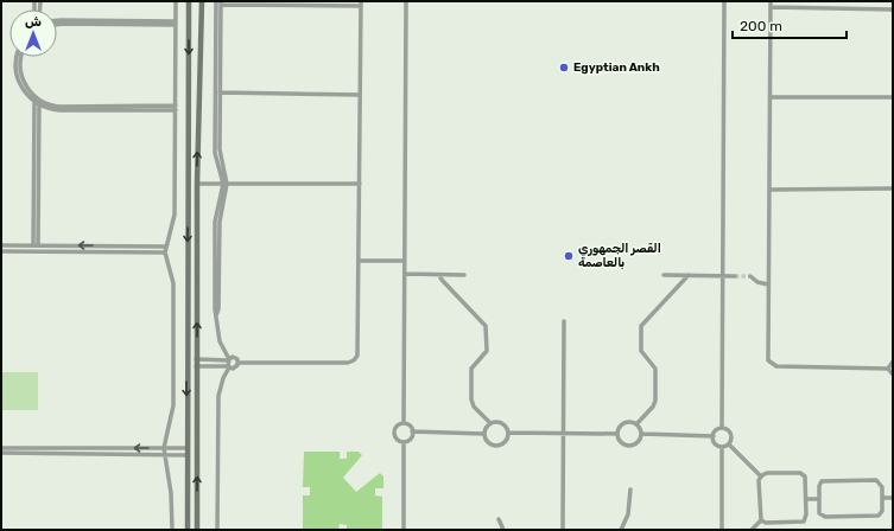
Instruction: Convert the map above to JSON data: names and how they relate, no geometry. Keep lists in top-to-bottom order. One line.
{"places":["Egyptian Ankh","القصر الجمهوري بالعاصمة"],"scale_bar":"200 m","north":"top"}
